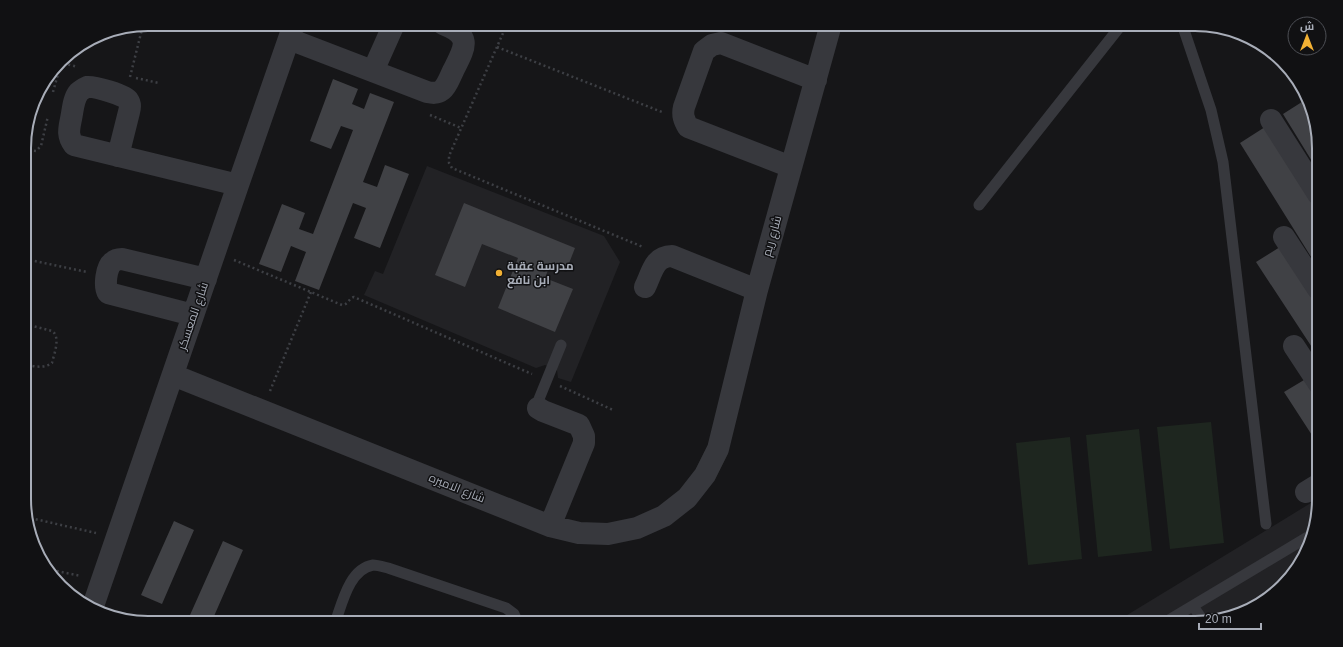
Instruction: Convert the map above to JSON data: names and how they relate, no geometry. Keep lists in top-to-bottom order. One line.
{"streets":{"street":["شارع ريم","شارع المعسكر","شارع الاميره"]},"crossings":[["شارع ريم","شارع الاميره"],["شارع المعسكر","شارع الاميره"]],"places":["مدرسة عقبة ابن نافع"],"scale_bar":"20 m","north":"top"}
